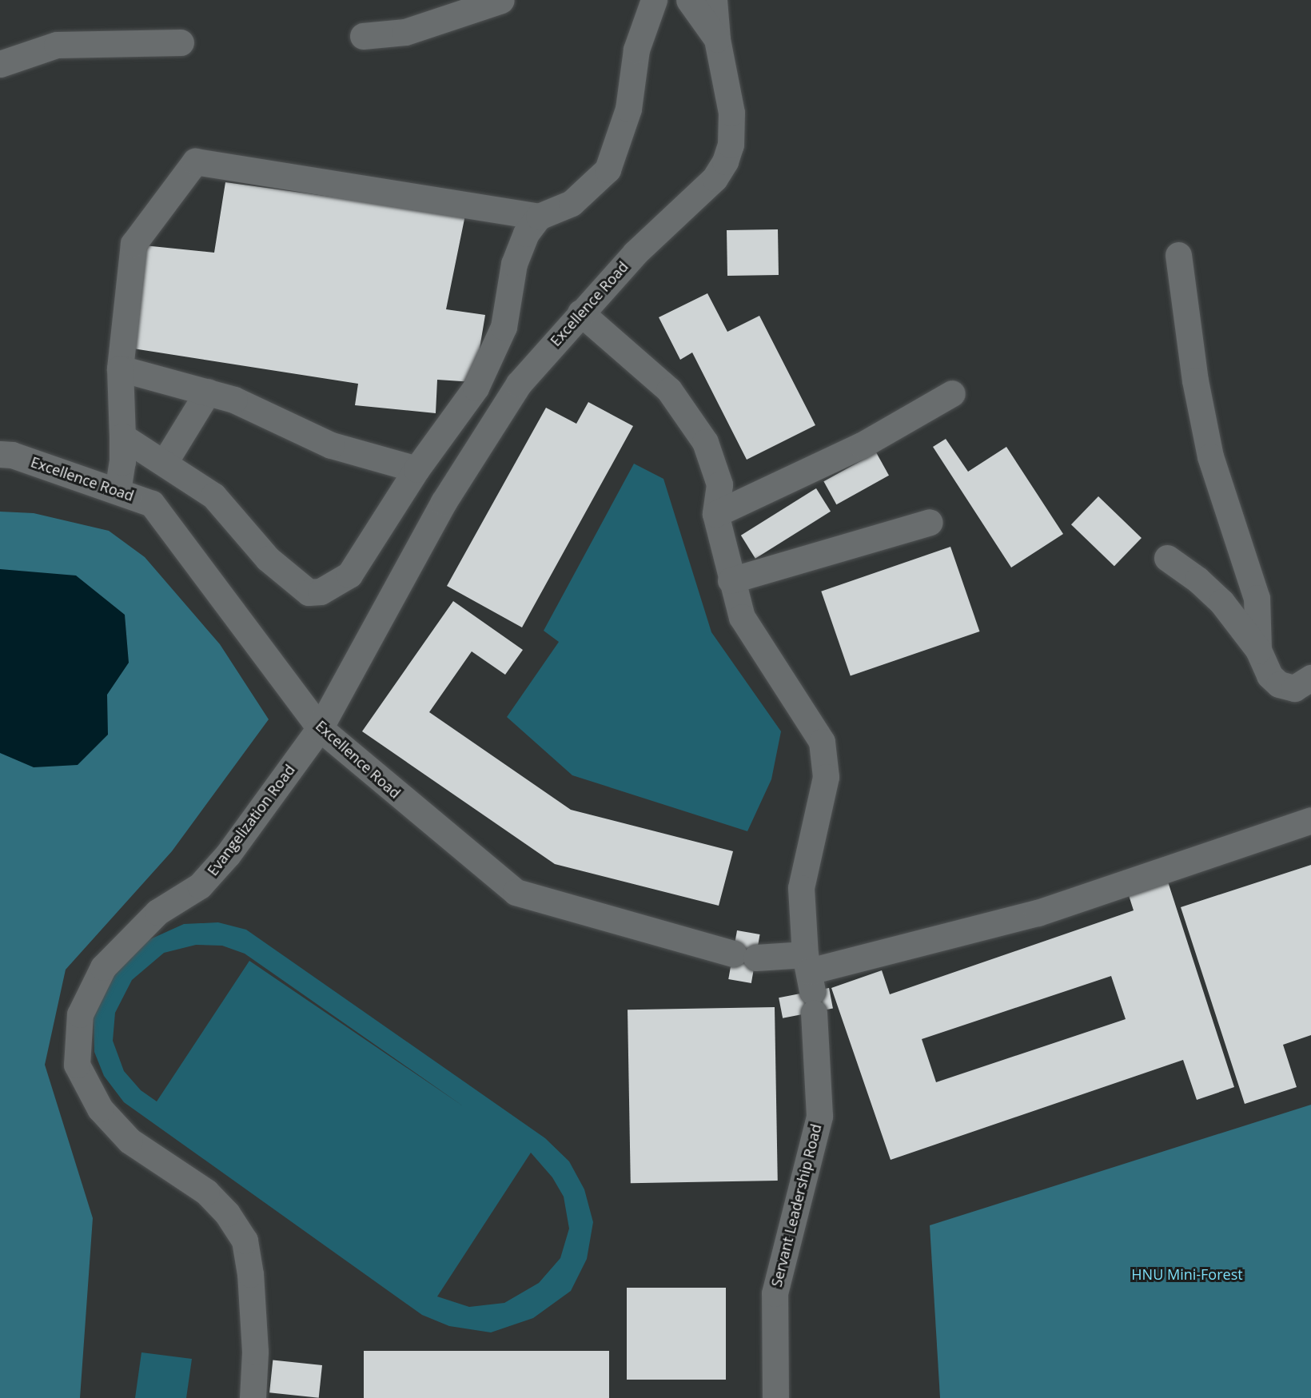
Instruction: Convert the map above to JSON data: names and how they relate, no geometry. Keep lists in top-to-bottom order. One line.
{"streets":{"street":["Excellence Road","Evangelization Road","Servant Leadership Road"]},"crossings":[["Excellence Road","Evangelization Road"],["Excellence Road","Servant Leadership Road"]],"parks":["HNU Mini-Forest"]}
